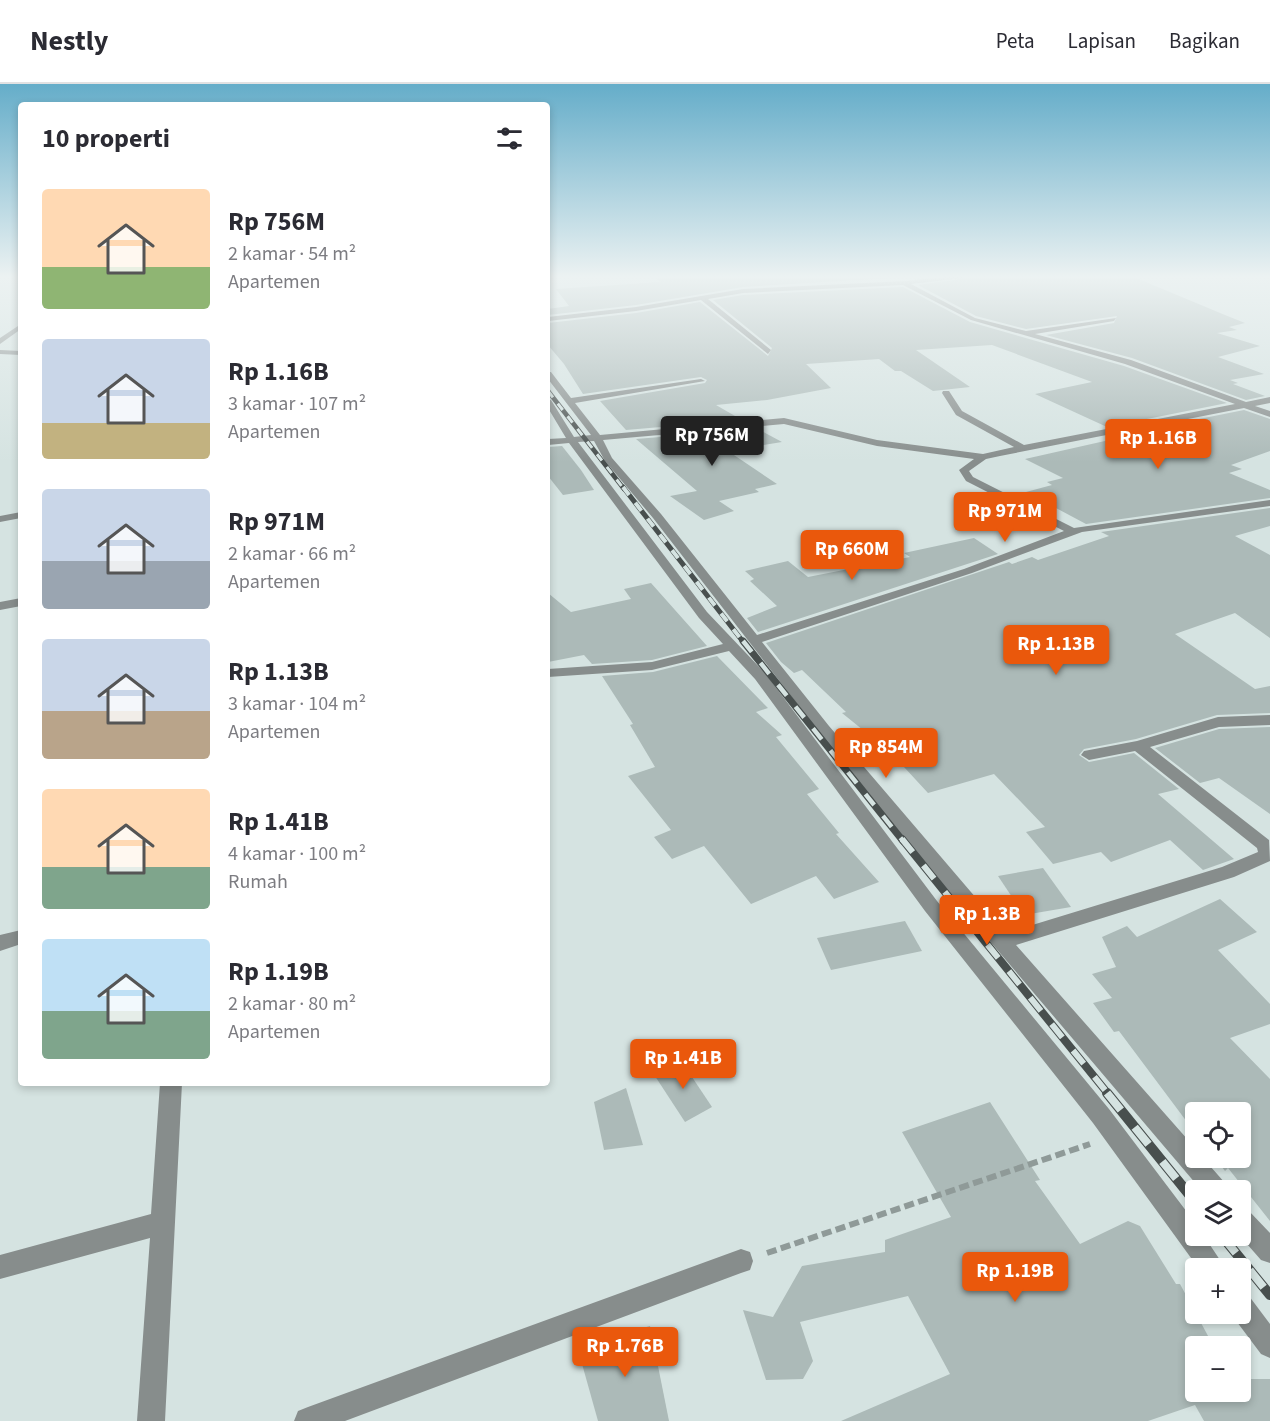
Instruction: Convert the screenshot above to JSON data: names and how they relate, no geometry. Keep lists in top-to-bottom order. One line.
{"page":{"header":"Nestly","nav":["Peta","Lapisan","Bagikan"],"heading":"10 properti","list":[{"name":"Rp 756M","note":"2 kamar · 54 m² · Apartemen"},{"name":"Rp 1.16B","note":"3 kamar · 107 m² · Apartemen"},{"name":"Rp 971M","note":"2 kamar · 66 m² · Apartemen"},{"name":"Rp 1.13B","note":"3 kamar · 104 m² · Apartemen"},{"name":"Rp 1.41B","note":"4 kamar · 100 m² · Rumah"},{"name":"Rp 1.19B","note":"2 kamar · 80 m² · Apartemen"}],"price":["Rp 756M","Rp 1.16B","Rp 971M","Rp 660M","Rp 1.13B","Rp 854M","Rp 1.3B","Rp 1.41B","Rp 1.19B","Rp 1.76B"],"map_buttons":["+","−"]}}
